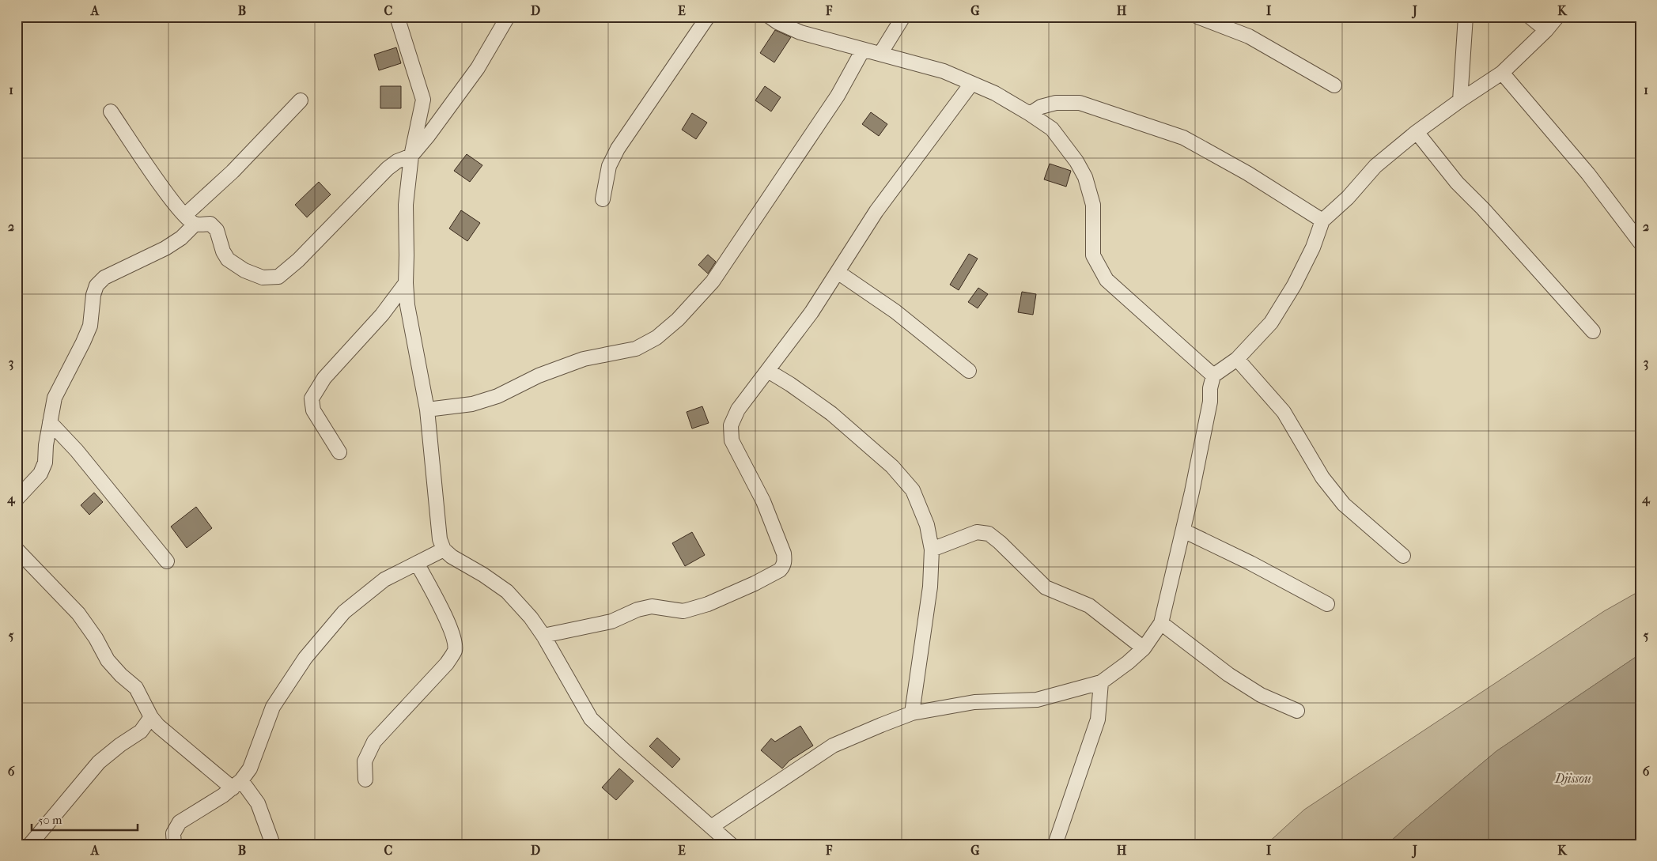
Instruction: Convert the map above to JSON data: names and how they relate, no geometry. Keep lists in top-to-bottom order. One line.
{"water":["Djissou"],"scale_bar":"50 m","grid":{"columns":["A","B","C","D","E","F","G","H","I","J","K"],"rows":["1","2","3","4","5","6"]}}
